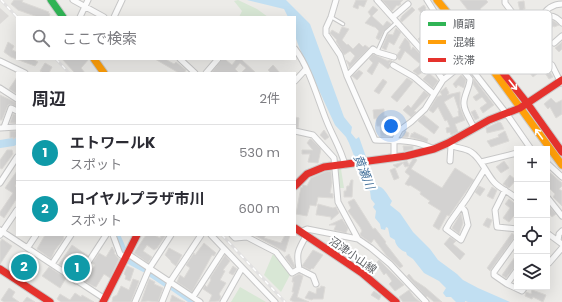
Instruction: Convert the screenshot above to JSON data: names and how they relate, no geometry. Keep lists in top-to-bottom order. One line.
{"streets":{"main road":["沼津小山線"]},"water":["黄瀬川"],"legend":["順調","混雑","渋滞"],"page":{"search":"ここで検索","heading":["周辺","2件"],"list":[{"mark":"1","name":"エトワールK","note":"スポット","value":"530 m"},{"mark":"2","name":"ロイヤルプラザ市川","note":"スポット","value":"600 m"}],"map_buttons":["+","−"],"pins":["2","1"]}}
